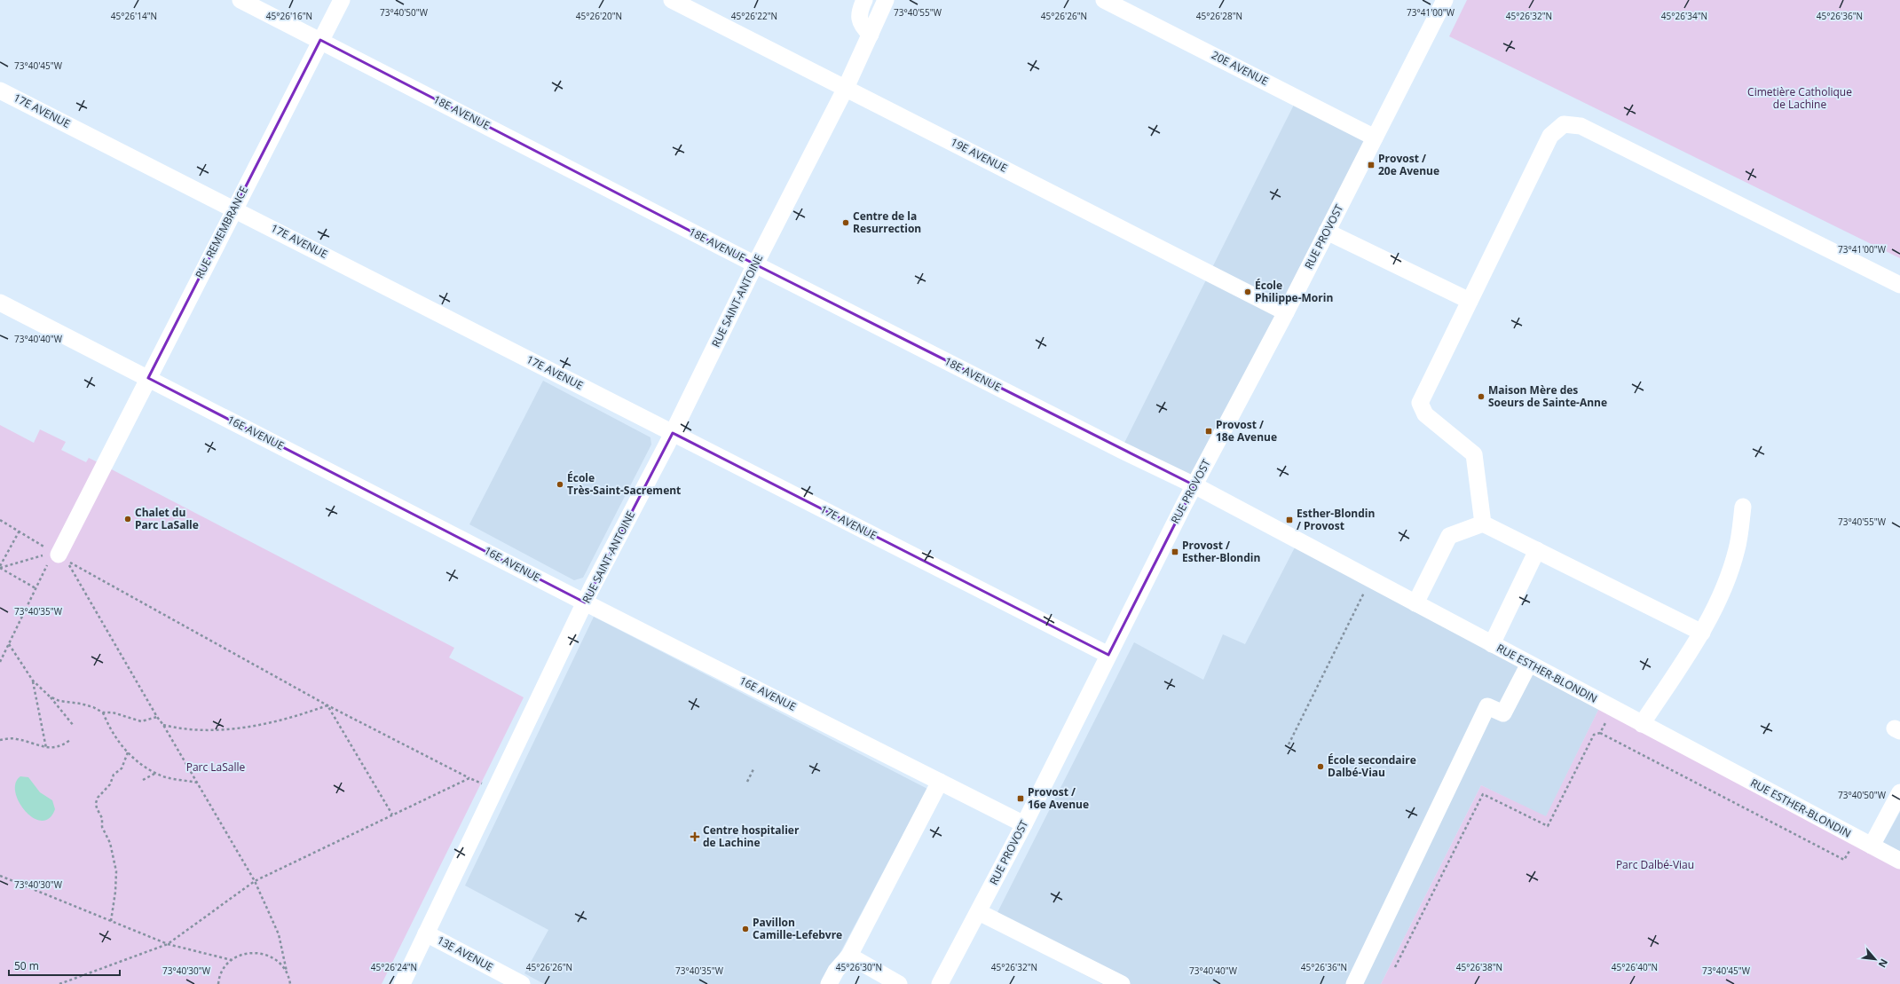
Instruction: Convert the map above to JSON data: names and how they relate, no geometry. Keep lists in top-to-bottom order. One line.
{"streets":{"street":["20E AVENUE","17E AVENUE","18E AVENUE","19E AVENUE","RUE REMEMBRANCE","RUE PROVOST","RUE SAINT-ANTOINE","16E AVENUE","RUE ESTHER-BLONDIN","13E AVENUE"]},"crossings":[["20E AVENUE","RUE PROVOST"],["17E AVENUE","RUE REMEMBRANCE"],["17E AVENUE","RUE PROVOST"],["17E AVENUE","RUE SAINT-ANTOINE"],["18E AVENUE","RUE REMEMBRANCE"],["18E AVENUE","RUE PROVOST"],["18E AVENUE","RUE SAINT-ANTOINE"],["18E AVENUE","RUE ESTHER-BLONDIN"],["19E AVENUE","RUE PROVOST"],["19E AVENUE","RUE SAINT-ANTOINE"],["RUE REMEMBRANCE","16E AVENUE"],["RUE PROVOST","16E AVENUE"],["RUE PROVOST","RUE ESTHER-BLONDIN"],["RUE SAINT-ANTOINE","16E AVENUE"],["RUE SAINT-ANTOINE","13E AVENUE"]],"parks":["Cimetière Catholique de Lachine","Parc LaSalle","Parc Dalbé-Viau"],"places":{"transit":["Provost / 20e Avenue","Provost / 18e Avenue","Esther-Blondin / Provost","Provost / Esther-Blondin","Provost / 16e Avenue"],"other":["Centre de la Resurrection","École Philippe-Morin","Maison Mère des Soeurs de Sainte-Anne","École Très-Saint-Sacrement","Chalet du Parc LaSalle","École secondaire Dalbé-Viau","Pavillon Camille-Lefebvre"],"health":["Centre hospitalier de Lachine"]},"scale_bar":"50 m","north":"bottom right","coordinates":["73°40'50\"W","73°40'55\"W","73°41'00\"W","45°26'14\"N","45°26'16\"N","45°26'20\"N","45°26'22\"N","45°26'26\"N","45°26'28\"N","45°26'32\"N","45°26'34\"N","45°26'36\"N","73°40'45\"W","73°40'40\"W","73°40'35\"W","73°40'30\"W","45°26'24\"N","45°26'30\"N","45°26'38\"N","45°26'40\"N"]}
